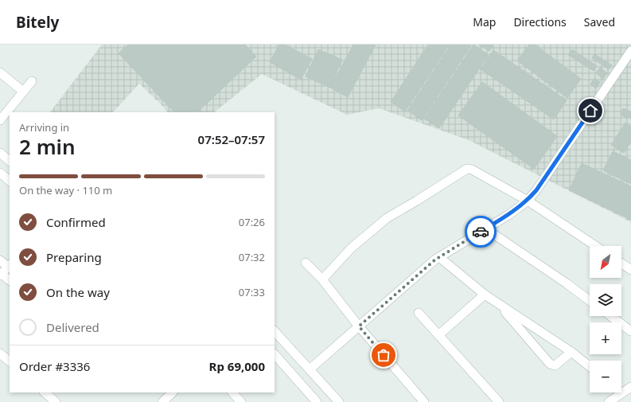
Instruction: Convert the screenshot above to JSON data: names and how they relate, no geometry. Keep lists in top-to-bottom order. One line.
{"north":"bottom left","page":{"header":"Bitely","nav":["Map","Directions","Saved"],"heading":["2 min","Arriving in","07:52–07:57"],"panel":["Order #3336","Rp 69,000"],"bar":"On the way · 110 m","list":[["Confirmed","07:26"],["Preparing","07:32"],["On the way","07:33"],"Delivered"],"map_buttons":["+","−"]}}
